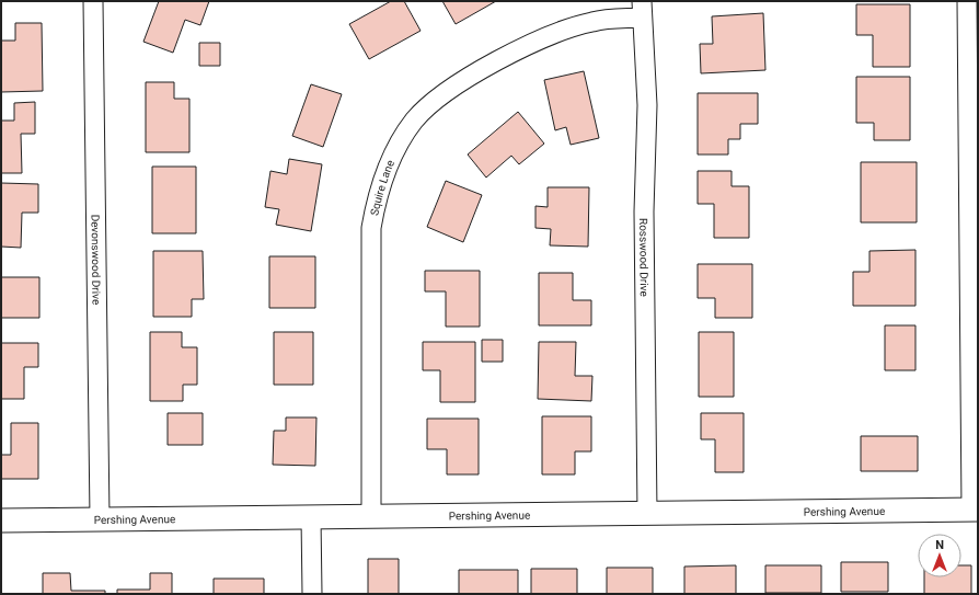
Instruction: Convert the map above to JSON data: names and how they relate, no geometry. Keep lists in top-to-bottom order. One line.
{"streets":{"street":["Squire Lane","Rosswood Drive","Devonswood Drive","Pershing Avenue"]},"crossings":[["Squire Lane","Rosswood Drive"],["Squire Lane","Pershing Avenue"],["Rosswood Drive","Pershing Avenue"],["Devonswood Drive","Pershing Avenue"]],"north":"top"}
